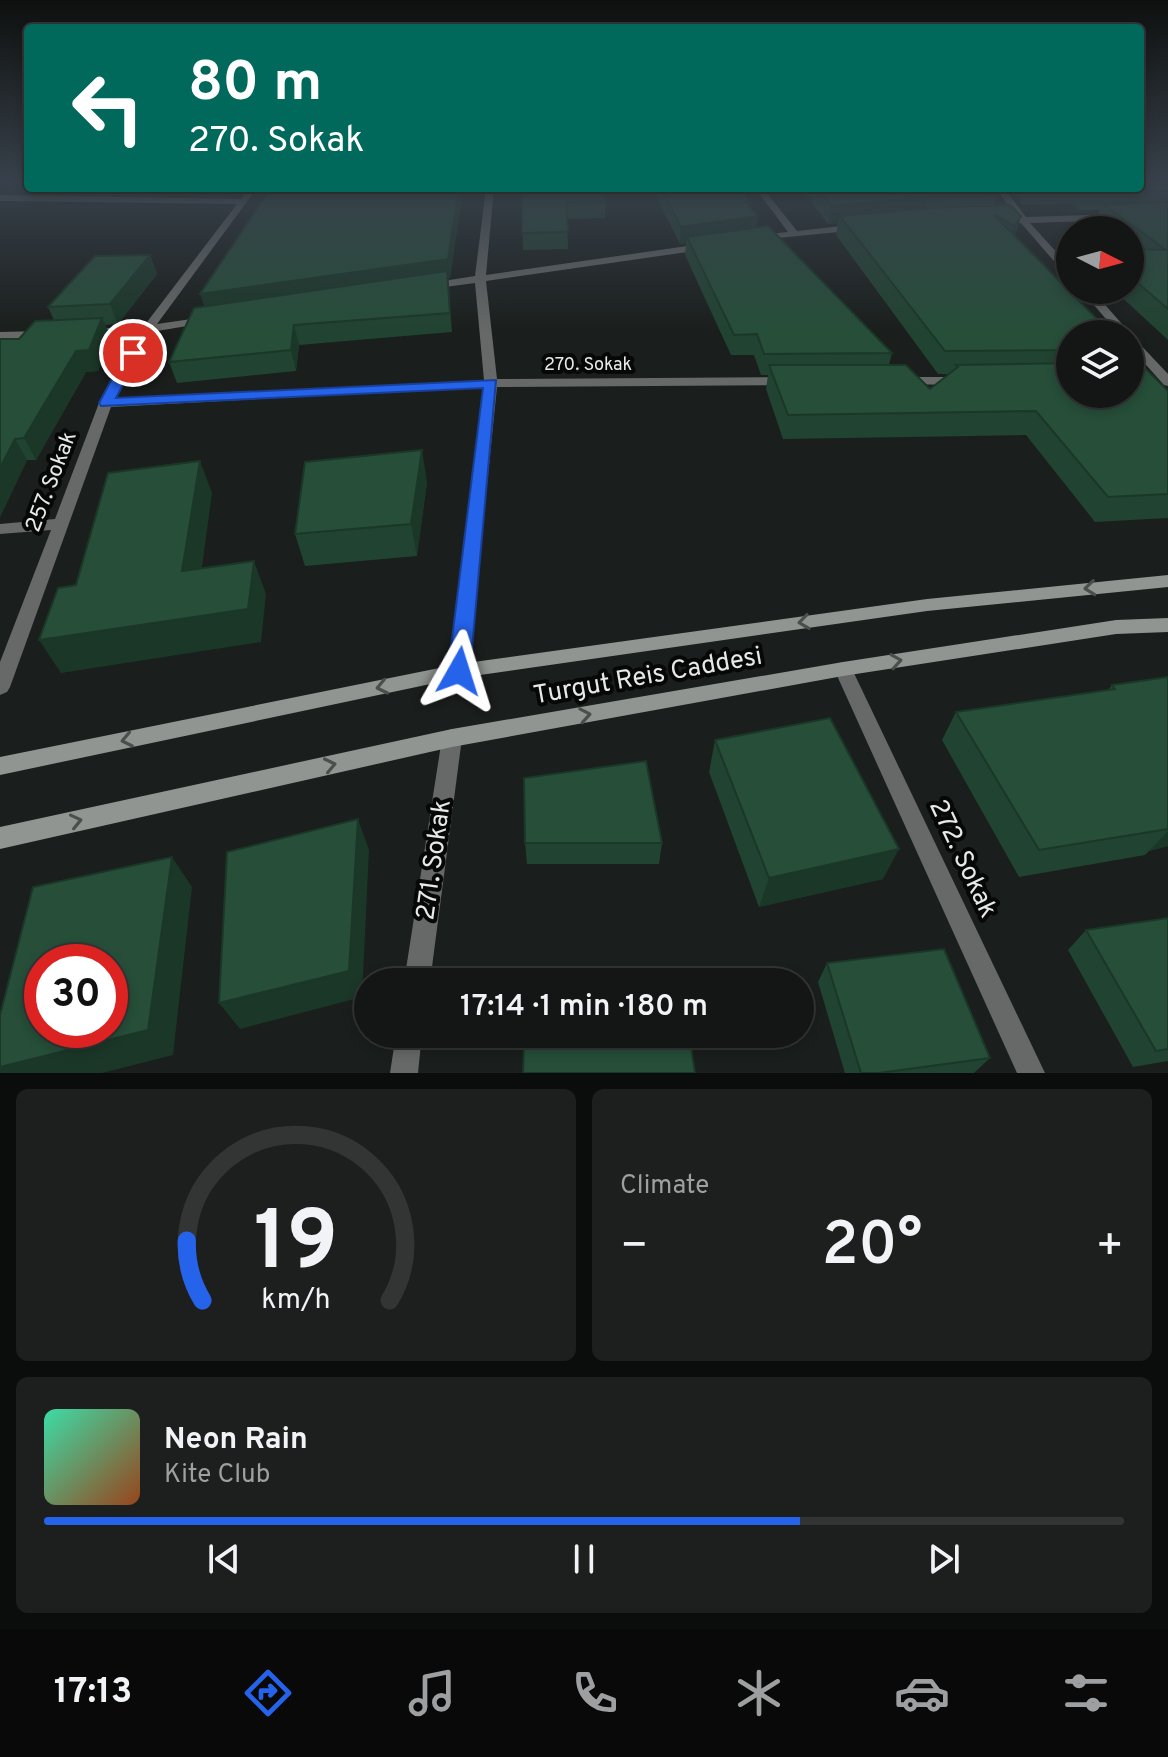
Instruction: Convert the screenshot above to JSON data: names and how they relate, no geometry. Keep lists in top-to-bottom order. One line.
{"streets":{"main road":["Turgut Reis Caddesi"],"street":["270. Sokak","257. Sokak","272. Sokak","271. Sokak"]},"crossings":[["270. Sokak","257. Sokak"],["Turgut Reis Caddesi","272. Sokak"],["Turgut Reis Caddesi","271. Sokak"]],"north":"right","page":{"turn":["80 m","270. Sokak"],"limit":"30","trip":"17:14 · 1 min · 180 m","tile":"Climate","heat":["−","20°","+"],"song":["Neon Rain","Kite Club"],"tabs":"17:13","gauge":["19","km/h"]}}
